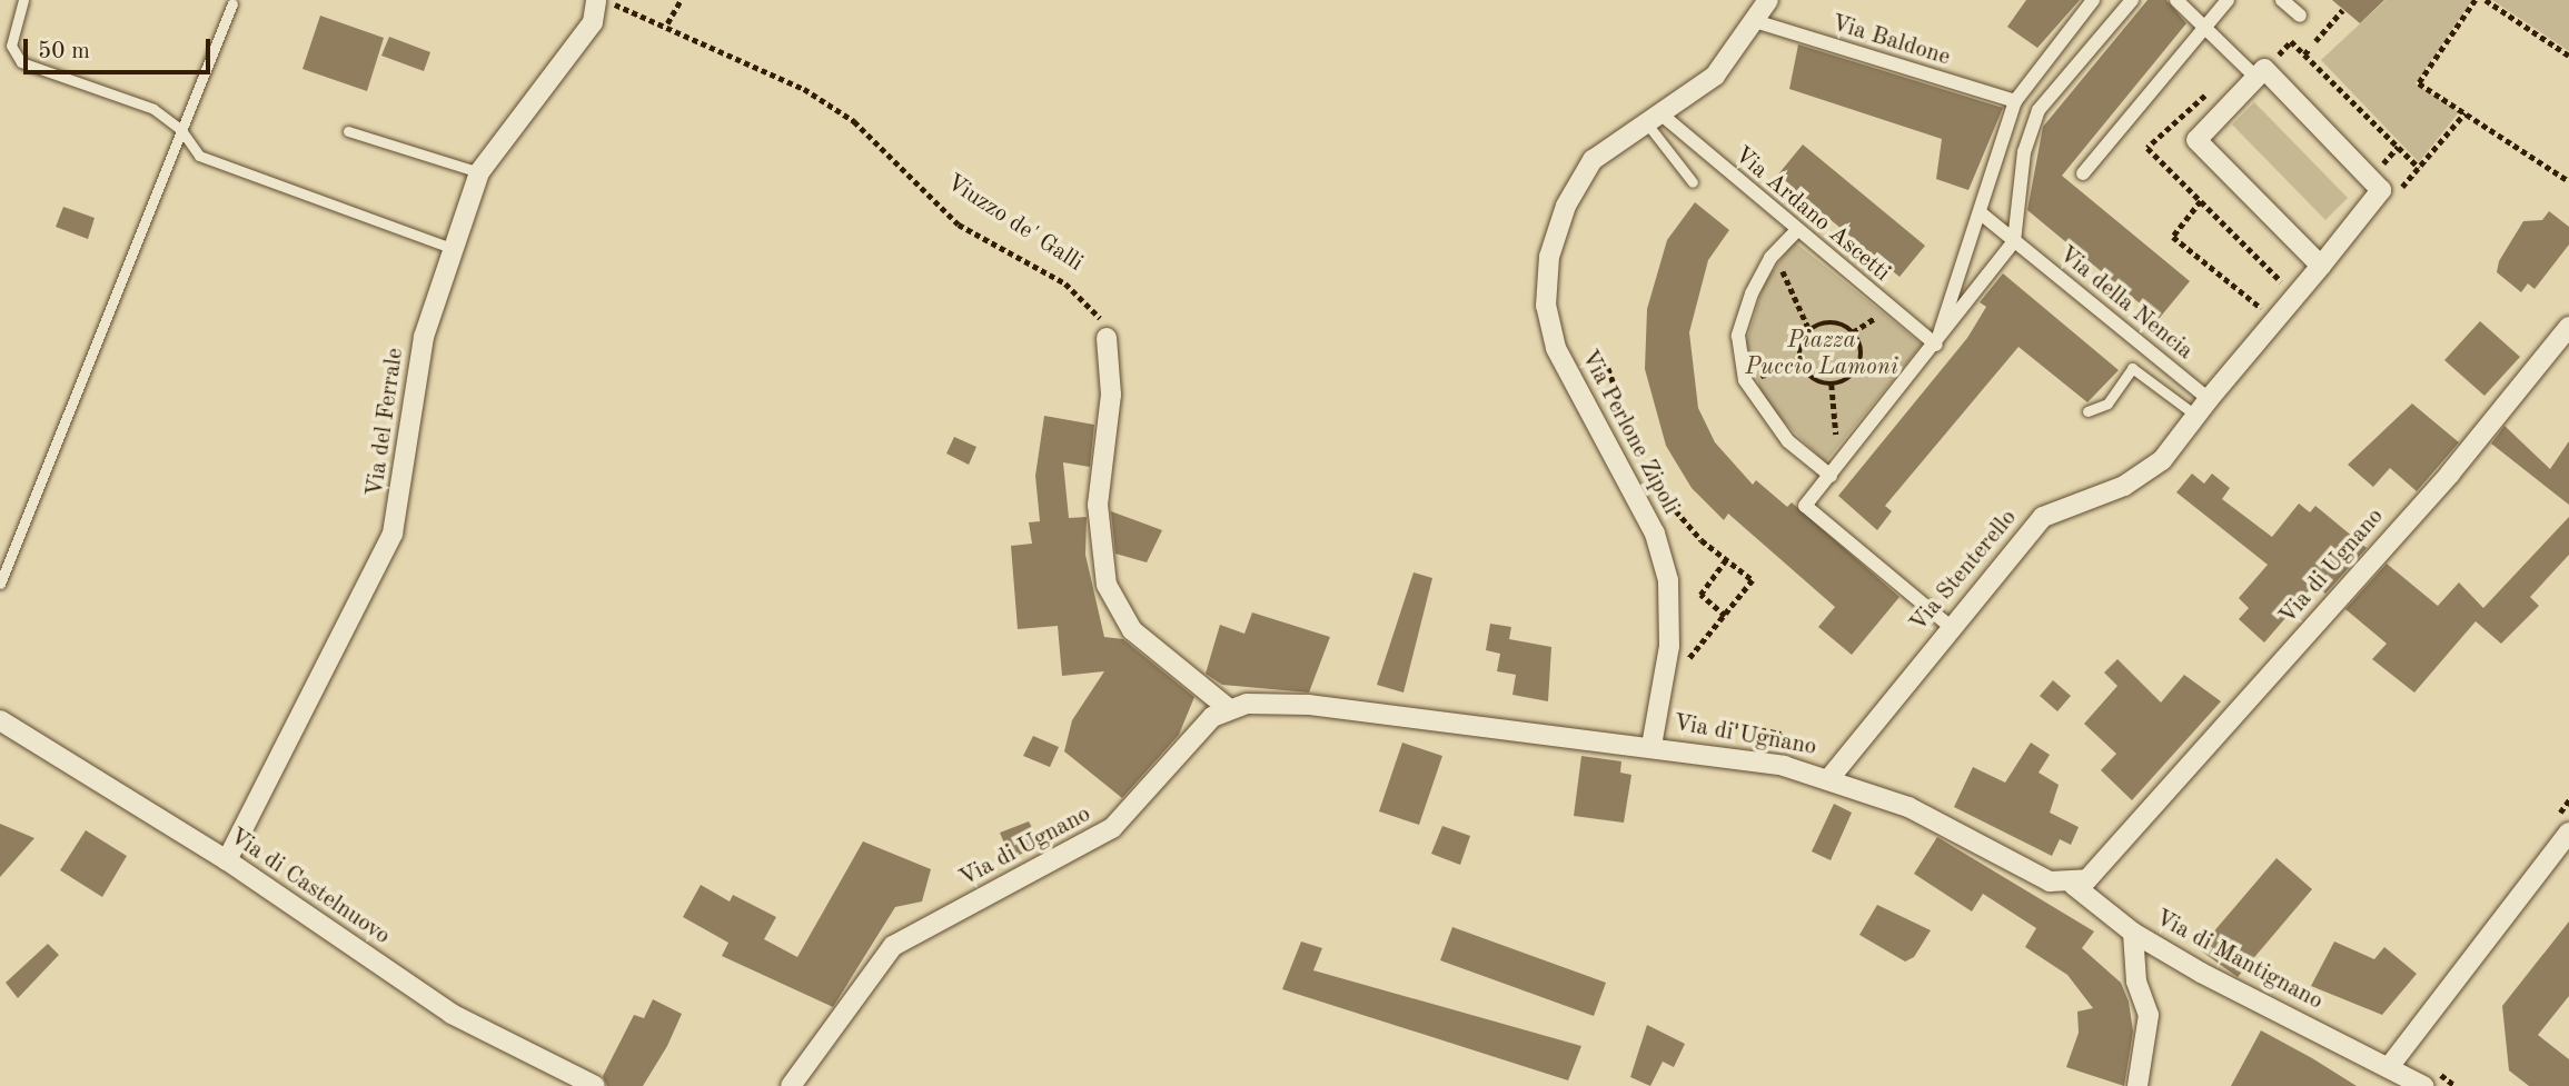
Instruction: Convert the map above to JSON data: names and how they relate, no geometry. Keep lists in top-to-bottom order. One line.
{"streets":{"street":["Via Baldone","Via Ardano Ascetti","Via della Nencia","Via del Ferrale","Via Perlone Zipoli","Via di Ugnano","Via Stenterello","Via di Castelnuovo","Via di Mantignano"],"path":["Viuzzo de' Galli"]},"crossings":[["Via Baldone","Via Perlone Zipoli"],["Via Ardano Ascetti","Via Perlone Zipoli"],["Viuzzo de' Galli","Via del Ferrale"],["Via della Nencia","Via Stenterello"],["Via del Ferrale","Via di Castelnuovo"],["Via Perlone Zipoli","Via di Ugnano"],["Via di Ugnano","Via Stenterello"],["Via di Ugnano","Via di Mantignano"]],"parks":["Piazza Puccio Lamoni"],"scale_bar":"50 m"}
